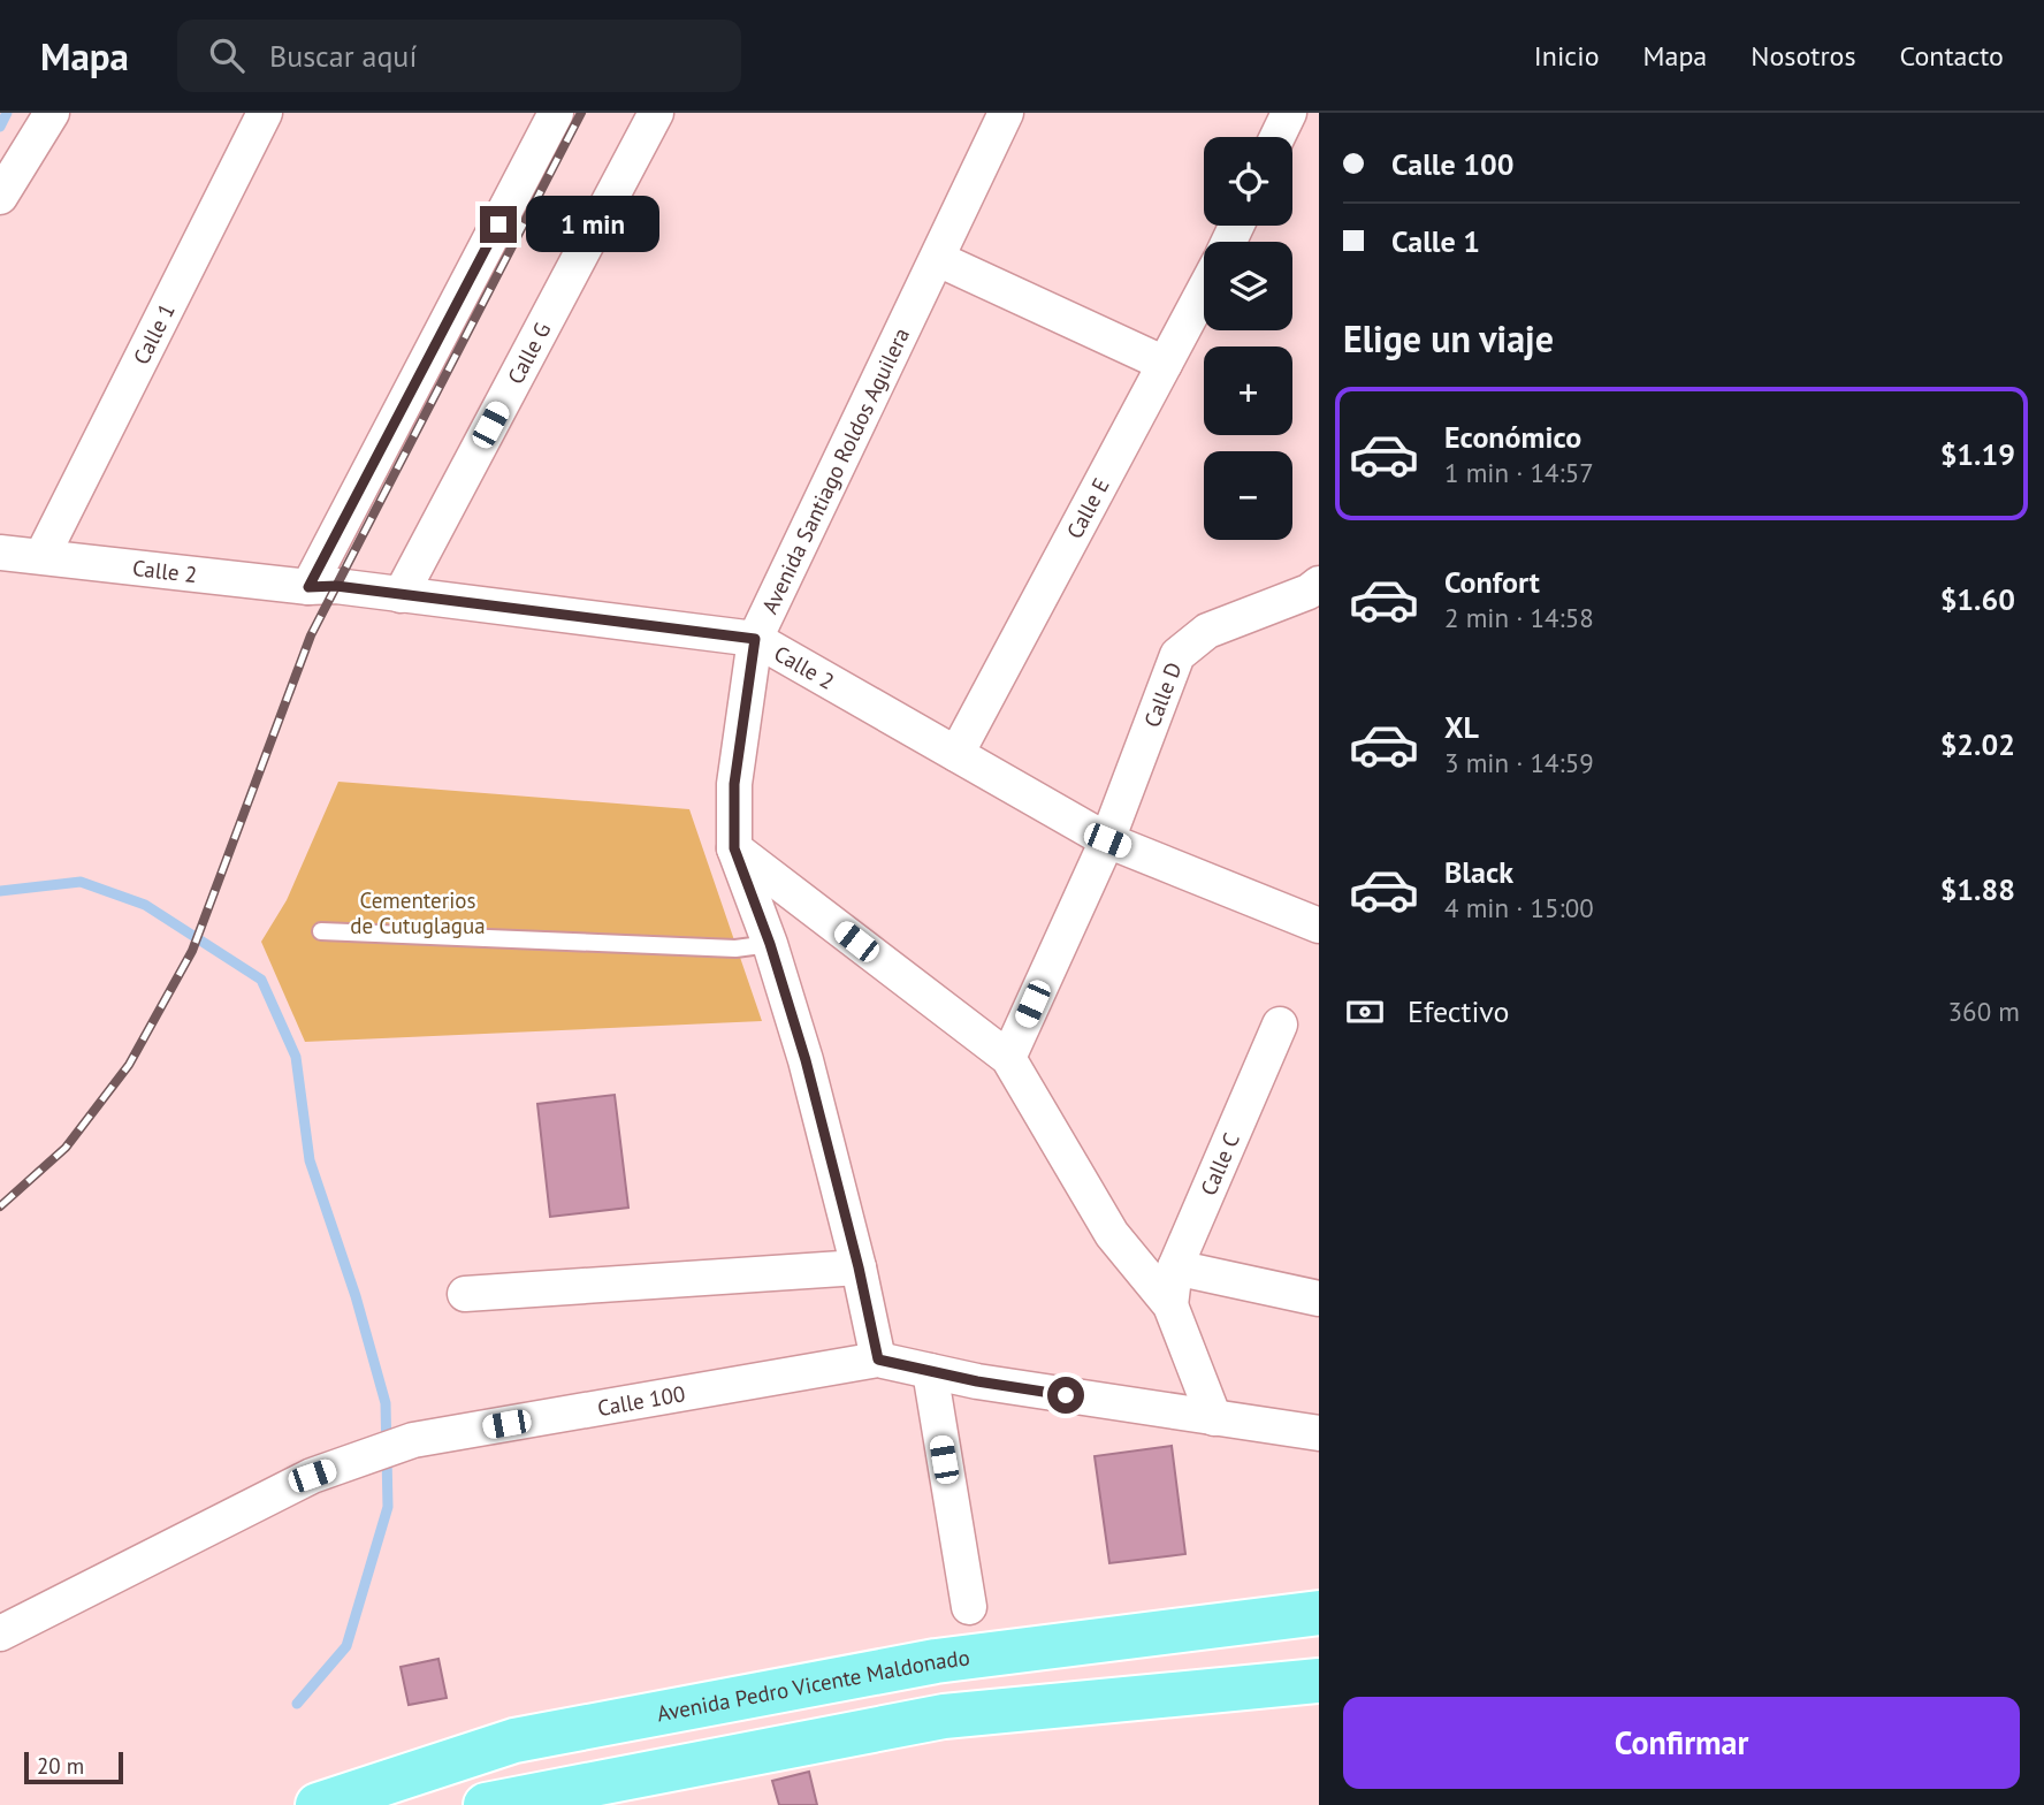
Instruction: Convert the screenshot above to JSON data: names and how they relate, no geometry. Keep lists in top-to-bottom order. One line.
{"streets":{"main road":["Avenida Pedro Vicente Maldonado"],"street":["Calle 1","Calle G","Avenida Santiago Roldos Aguilera","Calle E","Calle 2","Calle D","Calle C","Calle 100"]},"crossings":[["Calle 1","Calle 2"],["Calle G","Calle 2"],["Avenida Santiago Roldos Aguilera","Calle 2"],["Avenida Santiago Roldos Aguilera","Calle 100"],["Calle E","Calle 2"],["Calle 2","Calle D"]],"parks":["Cementerios de Cutuglagua"],"scale_bar":"20 m","page":{"header":"Mapa","search":"Buscar aquí","nav":["Inicio","Mapa","Nosotros","Contacto"],"banner":["Calle 100","Calle 1"],"map_buttons":["+","−"],"bubble":"1 min","heading":"Elige un viaje","list":[{"name":"Económico","note":"1 min · 14:57","value":"$1.19"},{"name":"Confort","note":"2 min · 14:58","value":"$1.60"},{"name":"XL","note":"3 min · 14:59","value":"$2.02"},{"name":"Black","note":"4 min · 15:00","value":"$1.88"}],"pay":["Efectivo","360 m"],"buttons":"Confirmar","scale":"20 m"}}
